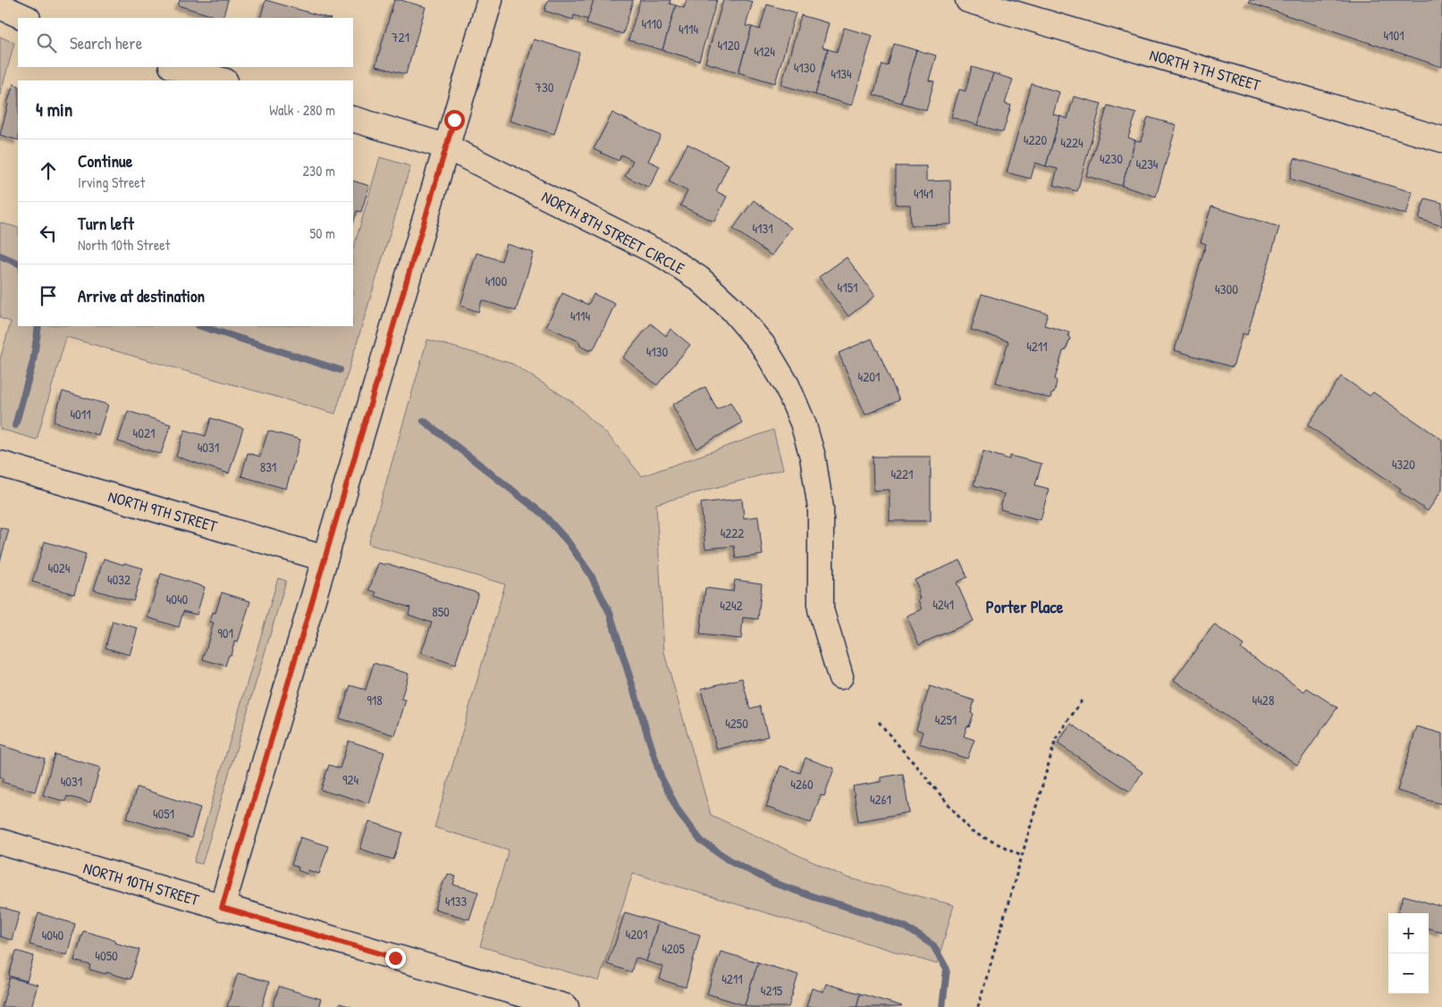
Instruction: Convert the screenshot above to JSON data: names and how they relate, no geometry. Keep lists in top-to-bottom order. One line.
{"streets":{"street":["NORTH 7TH STREET","NORTH 8TH STREET CIRCLE","NORTH 9TH STREET","NORTH 10TH STREET"]},"districts":["Porter Place"],"house_numbers":["4110","4114","4101","721","4120","4124","4130","4134","730","4220","4224","4230","4234","4141","4131","4100","4151","4300","4114","4211","4130","4201","4011","4021","4031","4320","831","4221","4222","4024","4032","4040","4241","4242","850","901","918","4428","4251","4250","924","4031","4260","4261","4051","4133","4201","4040","4205","4050","4211","4215"],"page":{"search":"Search here","heading":["4 min","Walk · 280 m"],"list":[["Continue","Irving Street","230 m"],["Turn left","North 10th Street","50 m"],"Arrive at destination"],"map_buttons":["+","−"]}}
